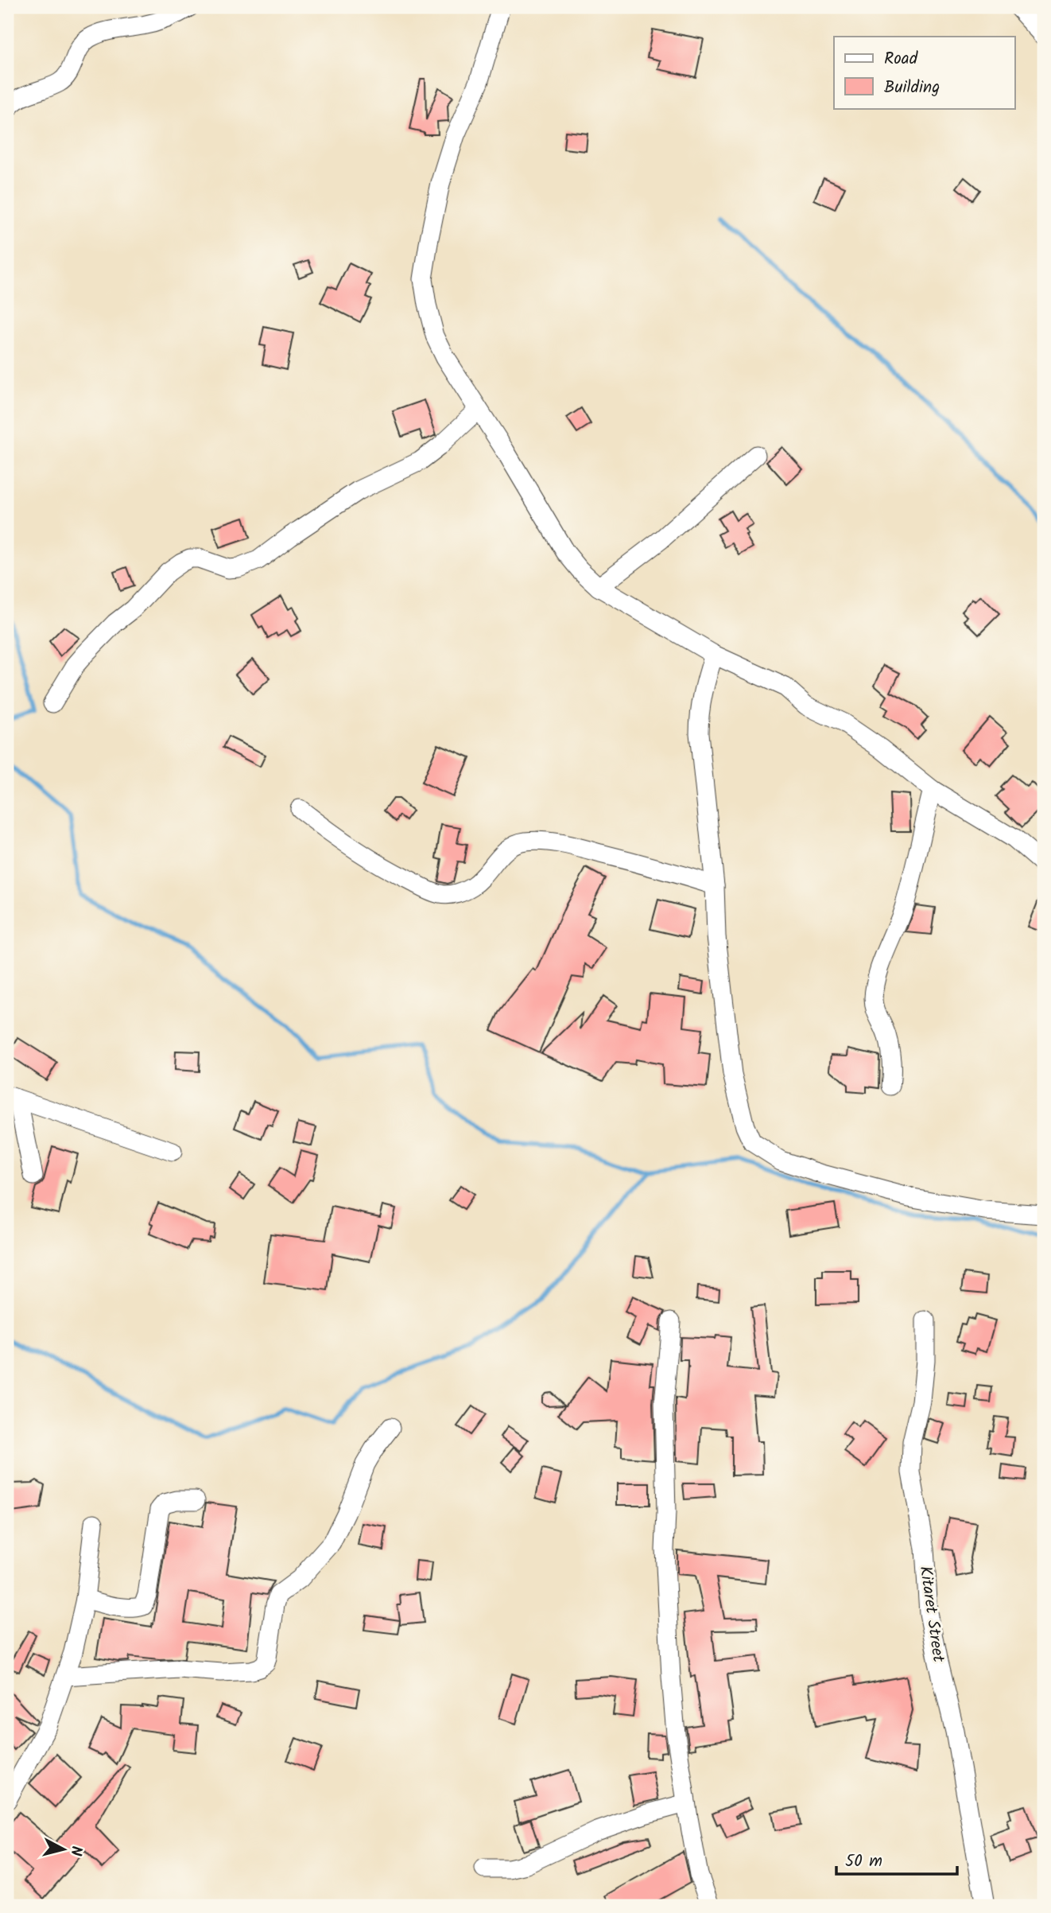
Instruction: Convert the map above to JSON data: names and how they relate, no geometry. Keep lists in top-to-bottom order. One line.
{"streets":{"street":["Kitaret Street"]},"legend":["Road","Building"],"scale_bar":"50 m","north":"right"}
